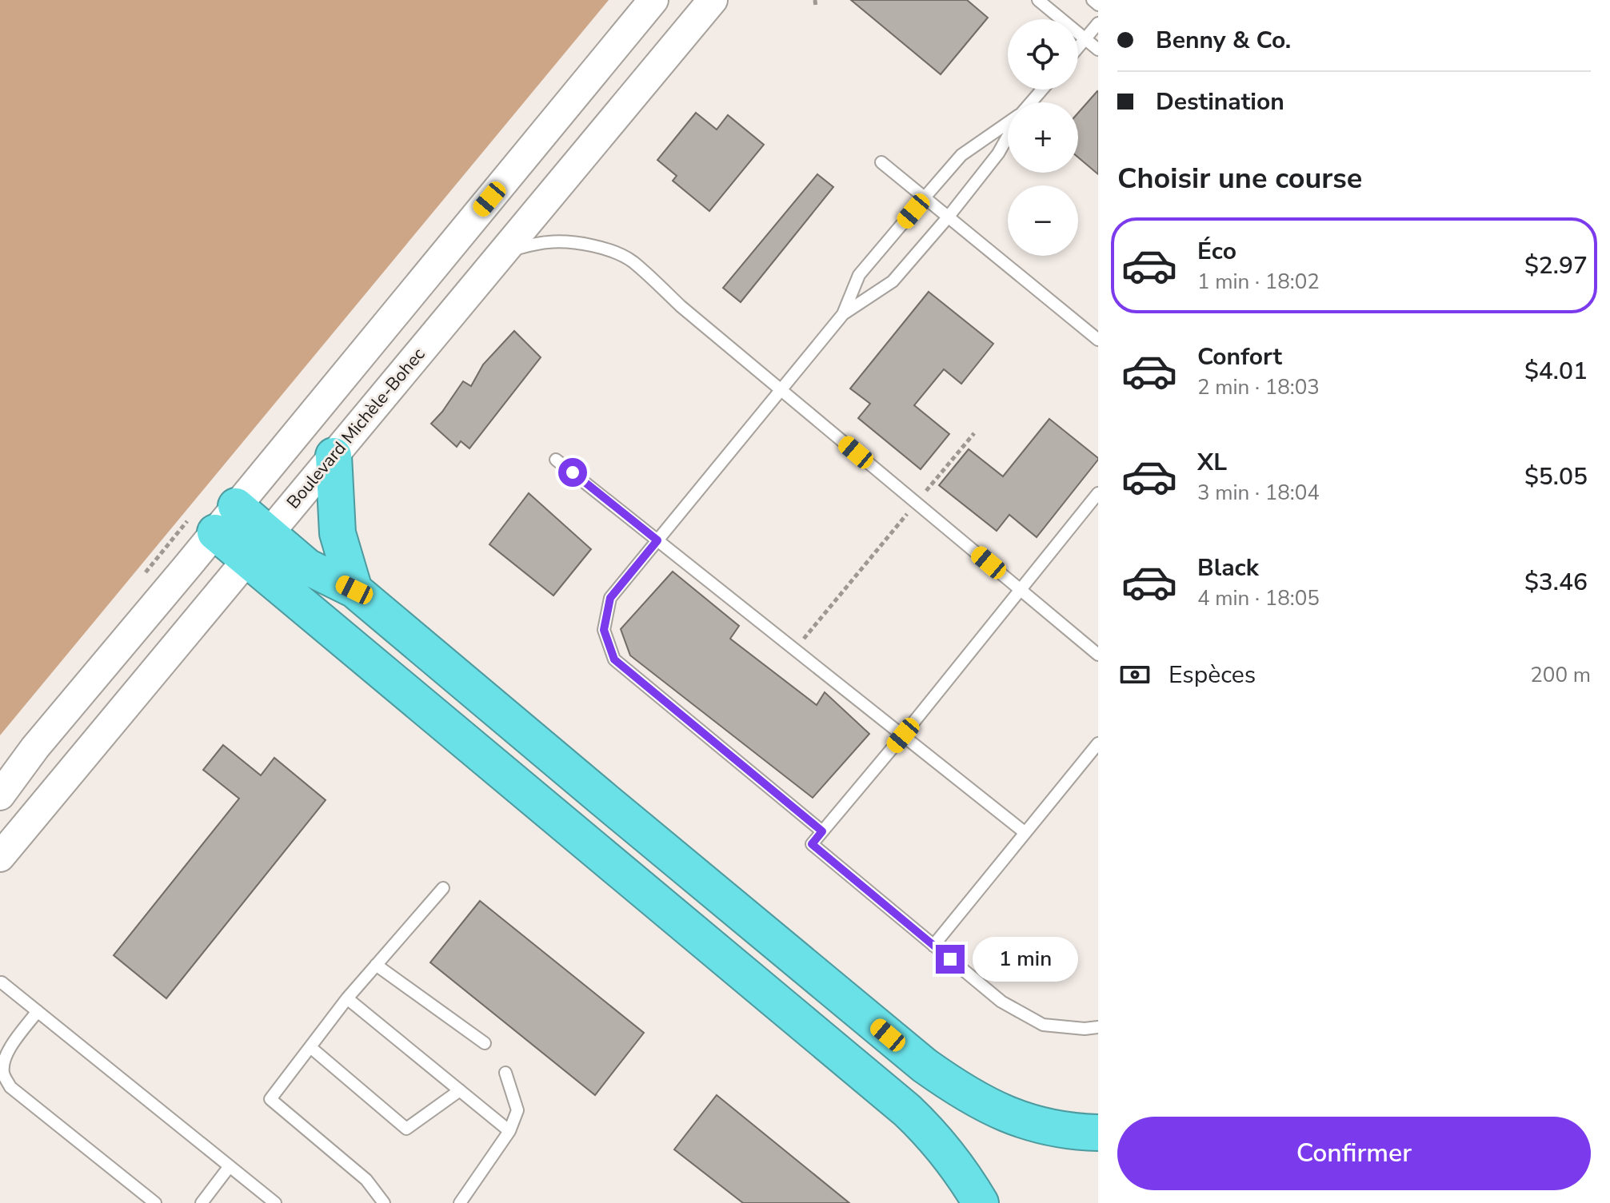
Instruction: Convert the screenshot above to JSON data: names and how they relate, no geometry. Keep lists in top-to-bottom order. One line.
{"streets":{"street":["Boulevard Michèle-Bohec"]},"page":{"banner":["Benny & Co.","Destination"],"map_buttons":["+","−"],"heading":"Choisir une course","list":[{"name":"Éco","note":"1 min · 18:02","value":"$2.97"},{"name":"Confort","note":"2 min · 18:03","value":"$4.01"},{"name":"XL","note":"3 min · 18:04","value":"$5.05"},{"name":"Black","note":"4 min · 18:05","value":"$3.46"}],"pay":["Espèces","200 m"],"bubble":"1 min","buttons":"Confirmer"}}
